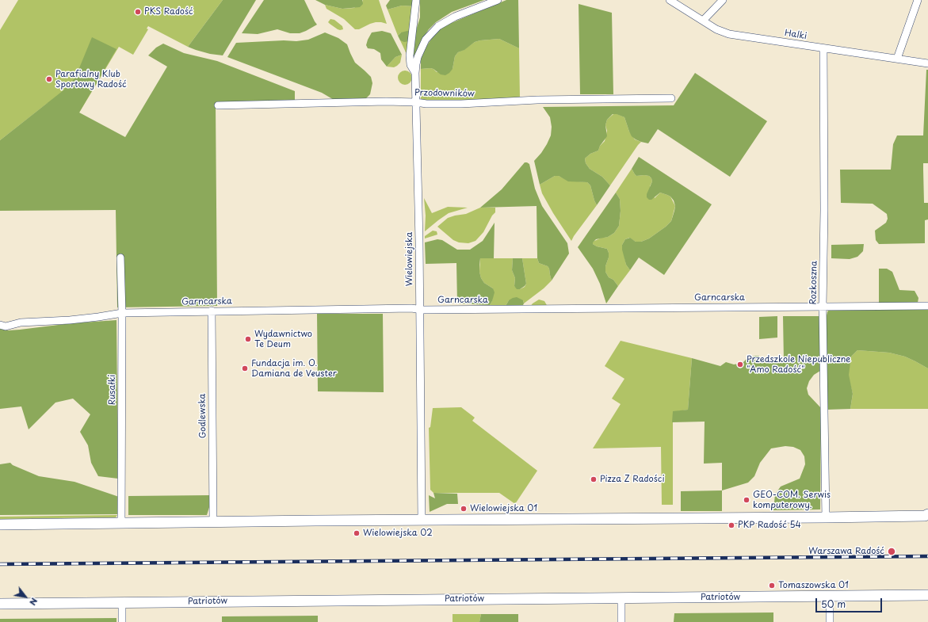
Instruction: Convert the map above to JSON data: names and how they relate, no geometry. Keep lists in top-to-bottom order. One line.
{"streets":{"main road":["Patriotów"],"street":["Halki","Przodowników","Wielowiejska","Rozkoszna","Garncarska","Rusałki","Godlewska"]},"crossings":[["Halki","Rozkoszna"],["Przodowników","Wielowiejska"],["Wielowiejska","Garncarska"],["Rozkoszna","Garncarska"],["Garncarska","Rusałki"],["Garncarska","Godlewska"]],"places":["PKS Radość","Parafialny Klub Sportowy Radość","Wydawnictwo Te Deum","Przedszkole Niepubliczne \"Amo Radość\"","Fundacja im. O. Damiana de Veuster","Pizza Z Radości","GEO-COM. Serwis komputerowy.","Wielowiejska 01","PKP Radość 54","Wielowiejska 02","Warszawa Radość","Tomaszowska 01"],"scale_bar":"50 m","north":"bottom right"}
